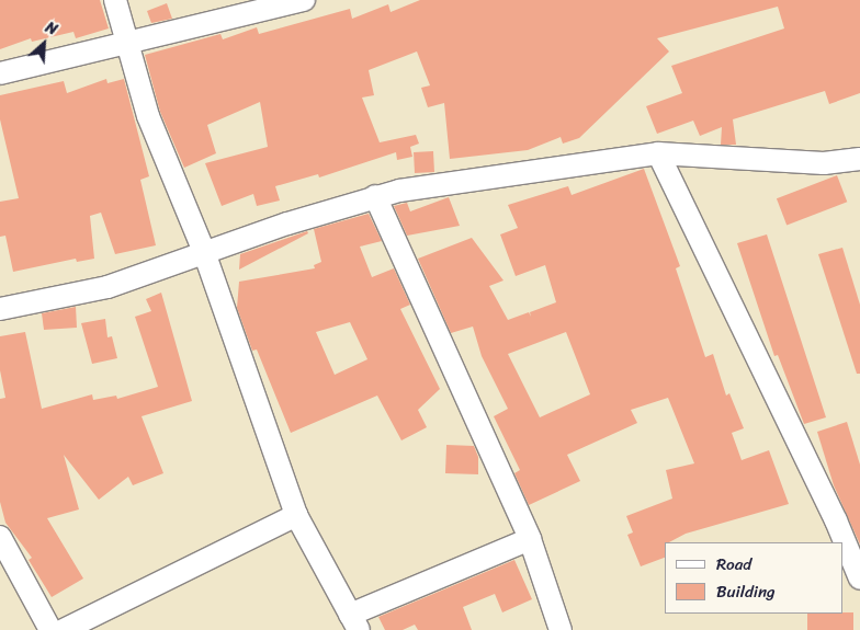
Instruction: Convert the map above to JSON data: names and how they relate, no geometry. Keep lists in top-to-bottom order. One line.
{"legend":["Road","Building"],"north":"top right"}
